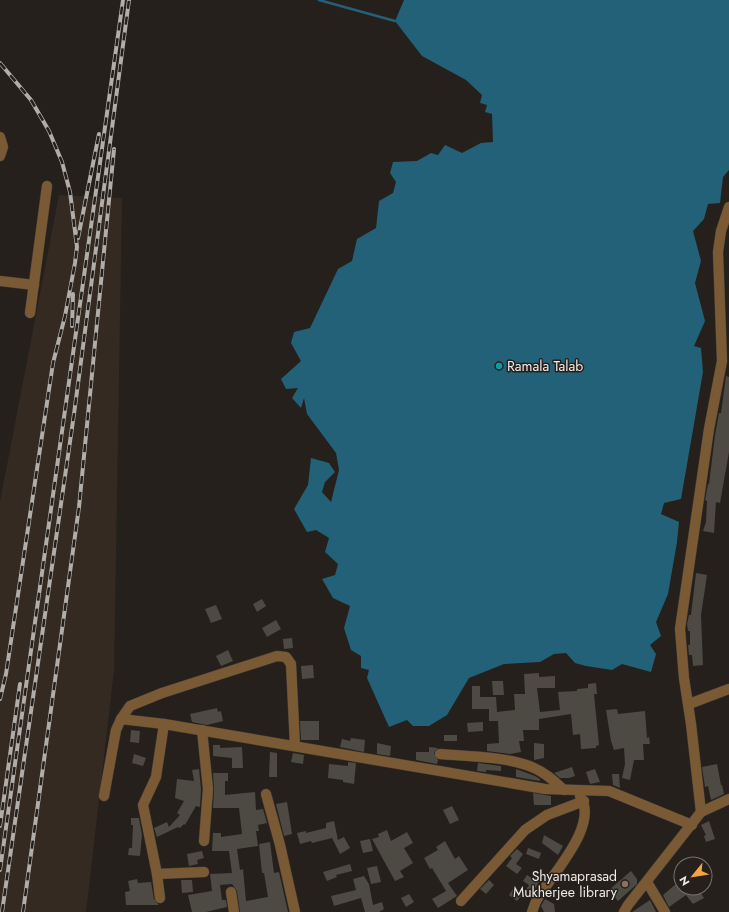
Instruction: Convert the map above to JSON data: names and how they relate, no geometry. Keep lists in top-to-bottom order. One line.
{"places":["Ramala Talab","Shyamaprasad Mukherjee library"],"north":"bottom left"}
